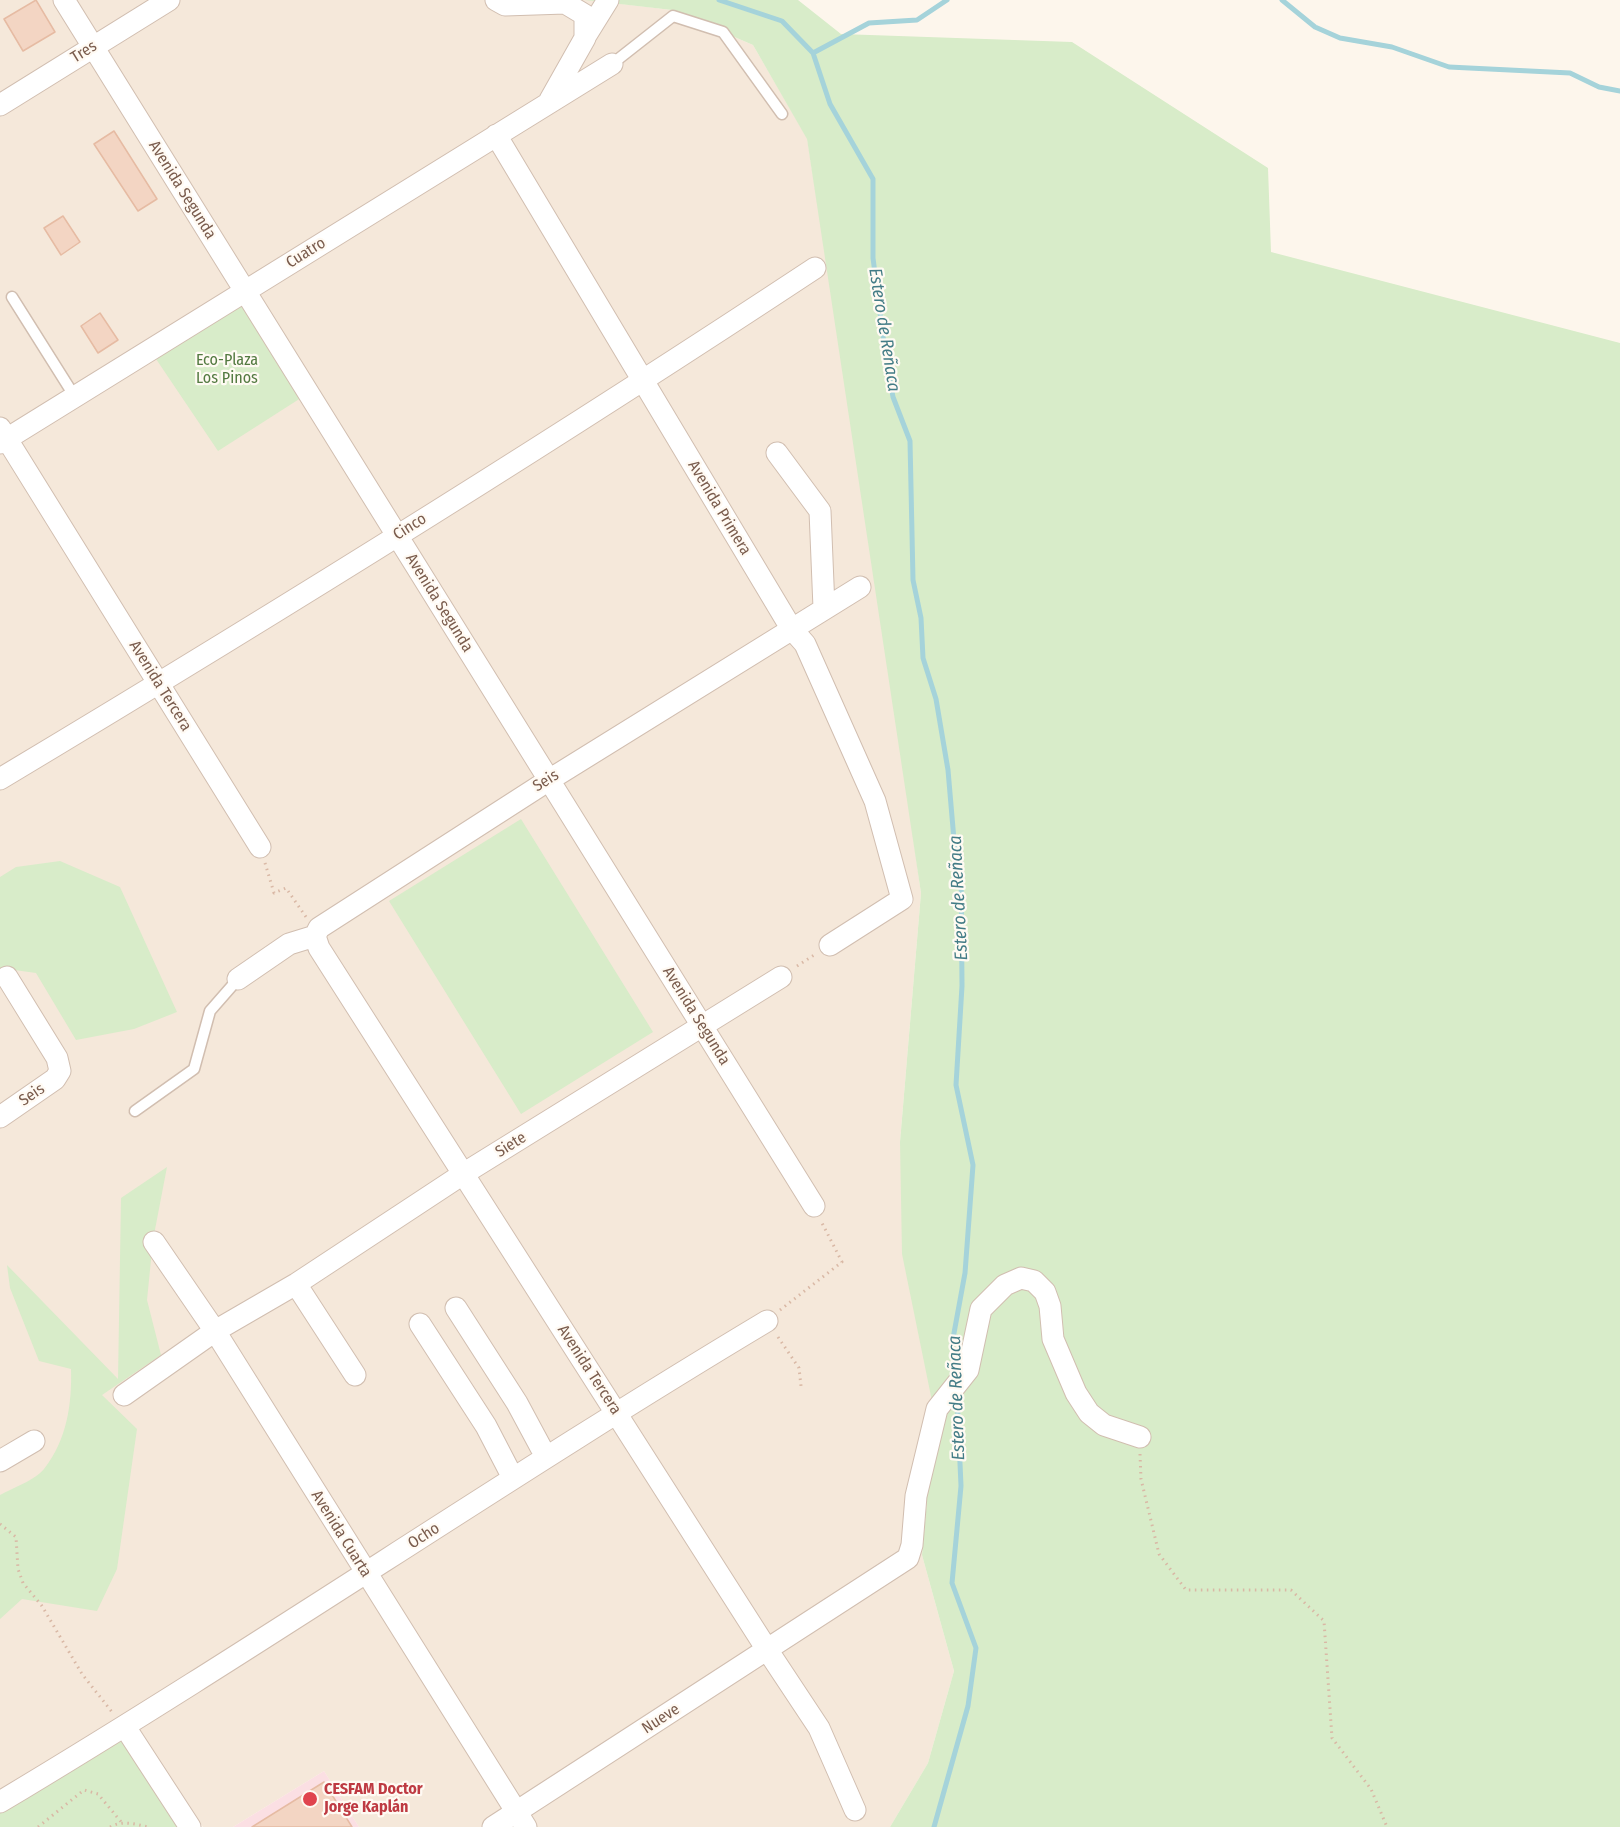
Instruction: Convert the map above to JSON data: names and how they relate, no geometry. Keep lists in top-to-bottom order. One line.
{"streets":{"street":["Tres","Avenida Segunda","Cuatro","Avenida Primera","Cinco","Avenida Tercera","Seis","Siete","Avenida Cuarta","Ocho","Nueve"]},"crossings":[["Tres","Avenida Segunda"],["Avenida Segunda","Cuatro"],["Avenida Segunda","Cinco"],["Avenida Segunda","Seis"],["Avenida Segunda","Siete"],["Cuatro","Avenida Primera"],["Cuatro","Avenida Tercera"],["Avenida Primera","Cinco"],["Avenida Primera","Seis"],["Cinco","Avenida Tercera"],["Avenida Tercera","Seis"],["Avenida Tercera","Siete"],["Avenida Tercera","Ocho"],["Avenida Tercera","Nueve"],["Siete","Avenida Cuarta"],["Avenida Cuarta","Ocho"],["Avenida Cuarta","Nueve"]],"water":["Estero de Reñaca"],"parks":["Eco-Plaza Los Pinos"],"places":["CESFAM Doctor Jorge Kaplán"]}
